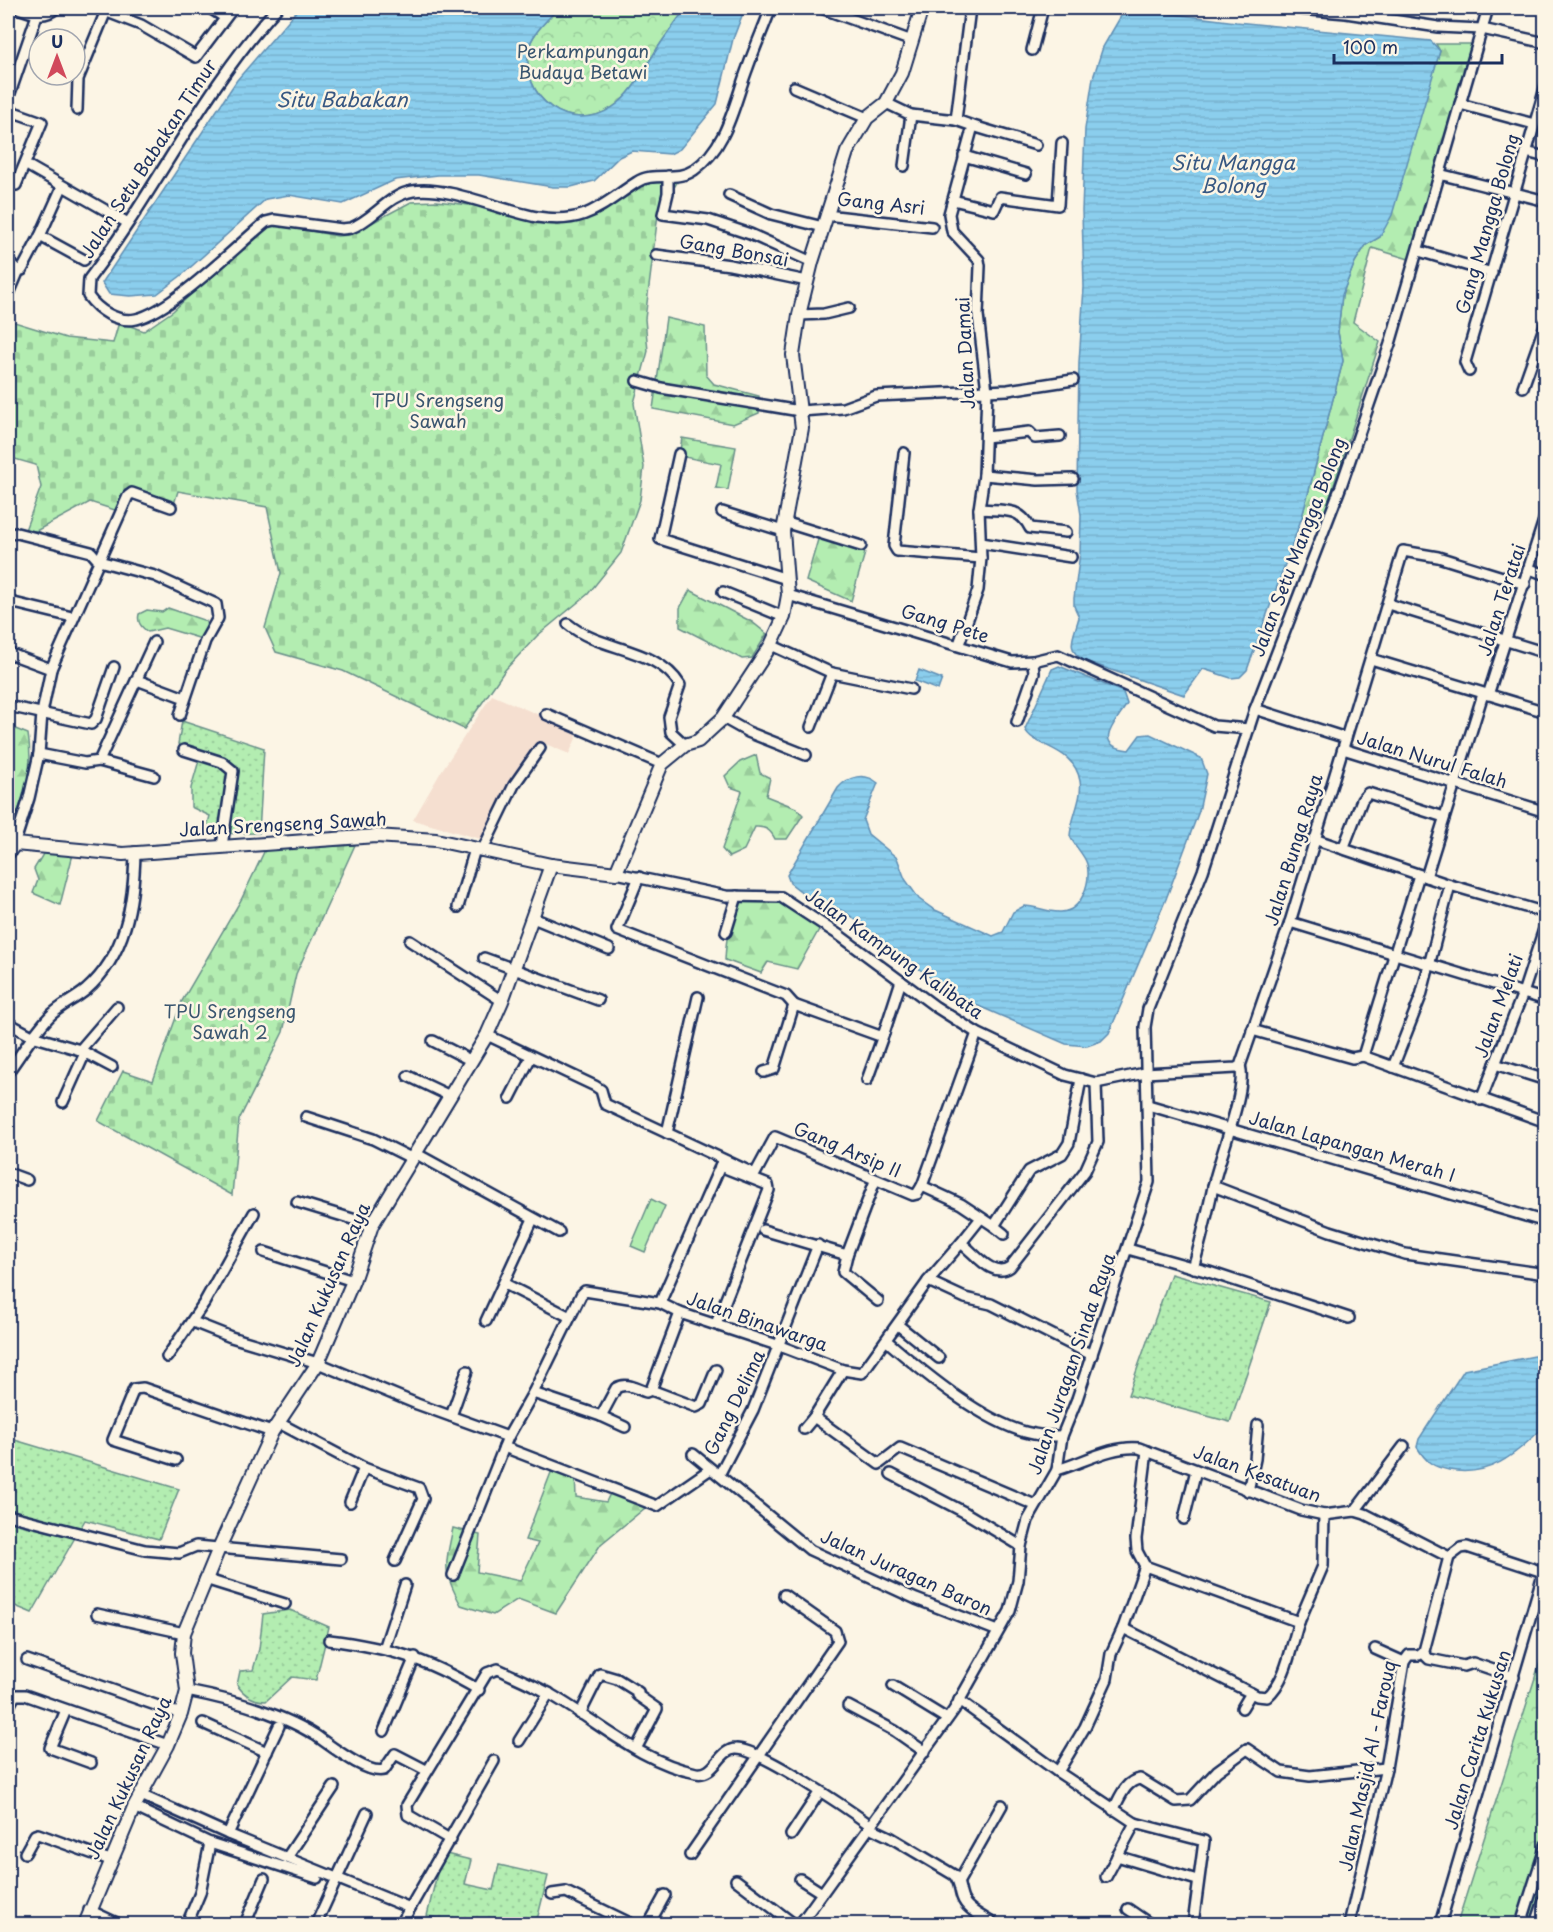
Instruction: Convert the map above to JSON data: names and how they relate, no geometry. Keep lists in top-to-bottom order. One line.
{"streets":{"street":["Jalan Setu Babakan Timur","Gang Asri","Gang Mangga Bolong","Gang Bonsai","Jalan Damai","Jalan Setu Mangga Bolong","Jalan Teratai","Gang Pete","Jalan Nurul Falah","Jalan Srengseng Sawah","Jalan Bunga Raya","Jalan Kampung Kalibata","Jalan Melati","Jalan Lapangan Merah I","Gang Arsip II","Jalan Kukusan Raya","Jalan Binawarga","Jalan Juragan Sinda Raya","Gang Delima","Jalan Kesatuan","Jalan Juragan Baron","Jalan Carita Kukusan","Jalan Masjid Al - Farouq"]},"crossings":[["Jalan Damai","Gang Pete"],["Jalan Setu Mangga Bolong","Gang Pete"],["Jalan Setu Mangga Bolong","Jalan Kampung Kalibata"],["Jalan Teratai","Jalan Nurul Falah"],["Jalan Teratai","Jalan Bunga Raya"],["Jalan Nurul Falah","Jalan Bunga Raya"],["Jalan Srengseng Sawah","Jalan Kampung Kalibata"],["Jalan Srengseng Sawah","Jalan Kukusan Raya"],["Jalan Bunga Raya","Jalan Lapangan Merah I"],["Jalan Kampung Kalibata","Gang Arsip II"],["Jalan Lapangan Merah I","Jalan Juragan Sinda Raya"],["Gang Arsip II","Jalan Binawarga"],["Jalan Binawarga","Gang Delima"],["Jalan Juragan Sinda Raya","Jalan Kesatuan"],["Jalan Juragan Sinda Raya","Jalan Juragan Baron"],["Gang Delima","Jalan Juragan Baron"]],"water":["Situ Babakan","Situ Mangga Bolong"],"parks":["Perkampungan Budaya Betawi","TPU Srengseng Sawah","TPU Srengseng Sawah 2"],"scale_bar":"100 m","north":"top"}
